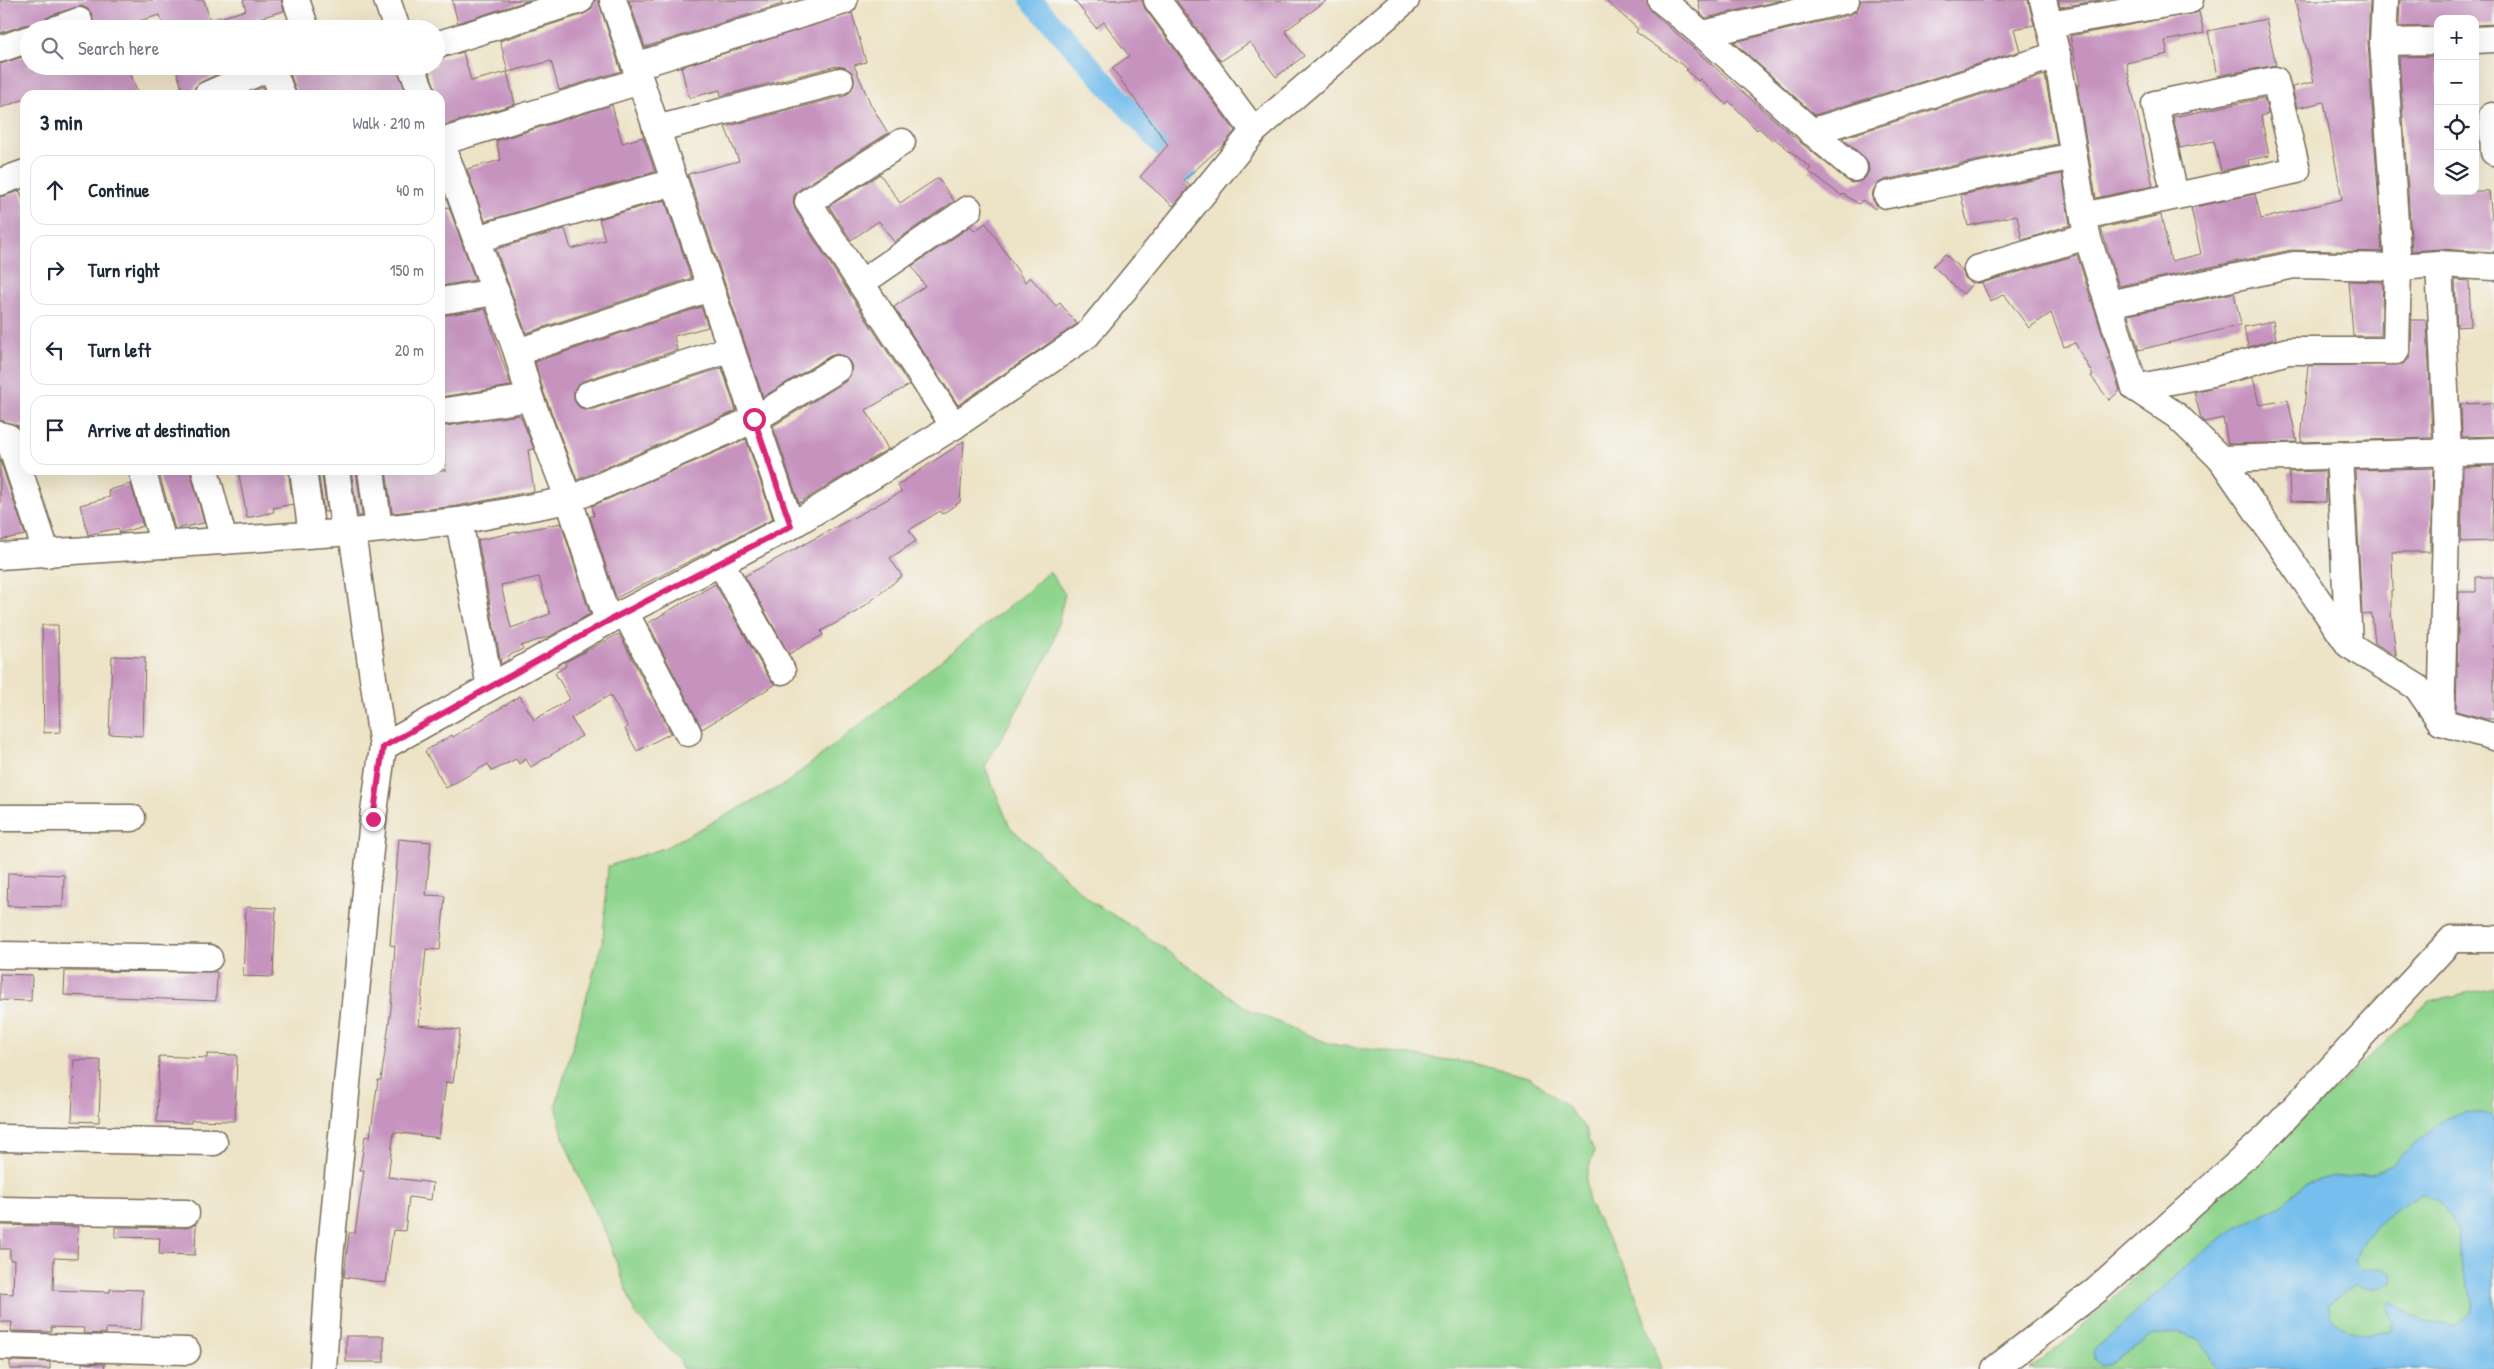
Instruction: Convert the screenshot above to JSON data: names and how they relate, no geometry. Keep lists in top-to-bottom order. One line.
{"page":{"map_buttons":["+","−"],"search":"Search here","heading":["3 min","Walk · 210 m"],"list":[["Continue","40 m"],["Turn right","150 m"],["Turn left","20 m"],"Arrive at destination"]}}
